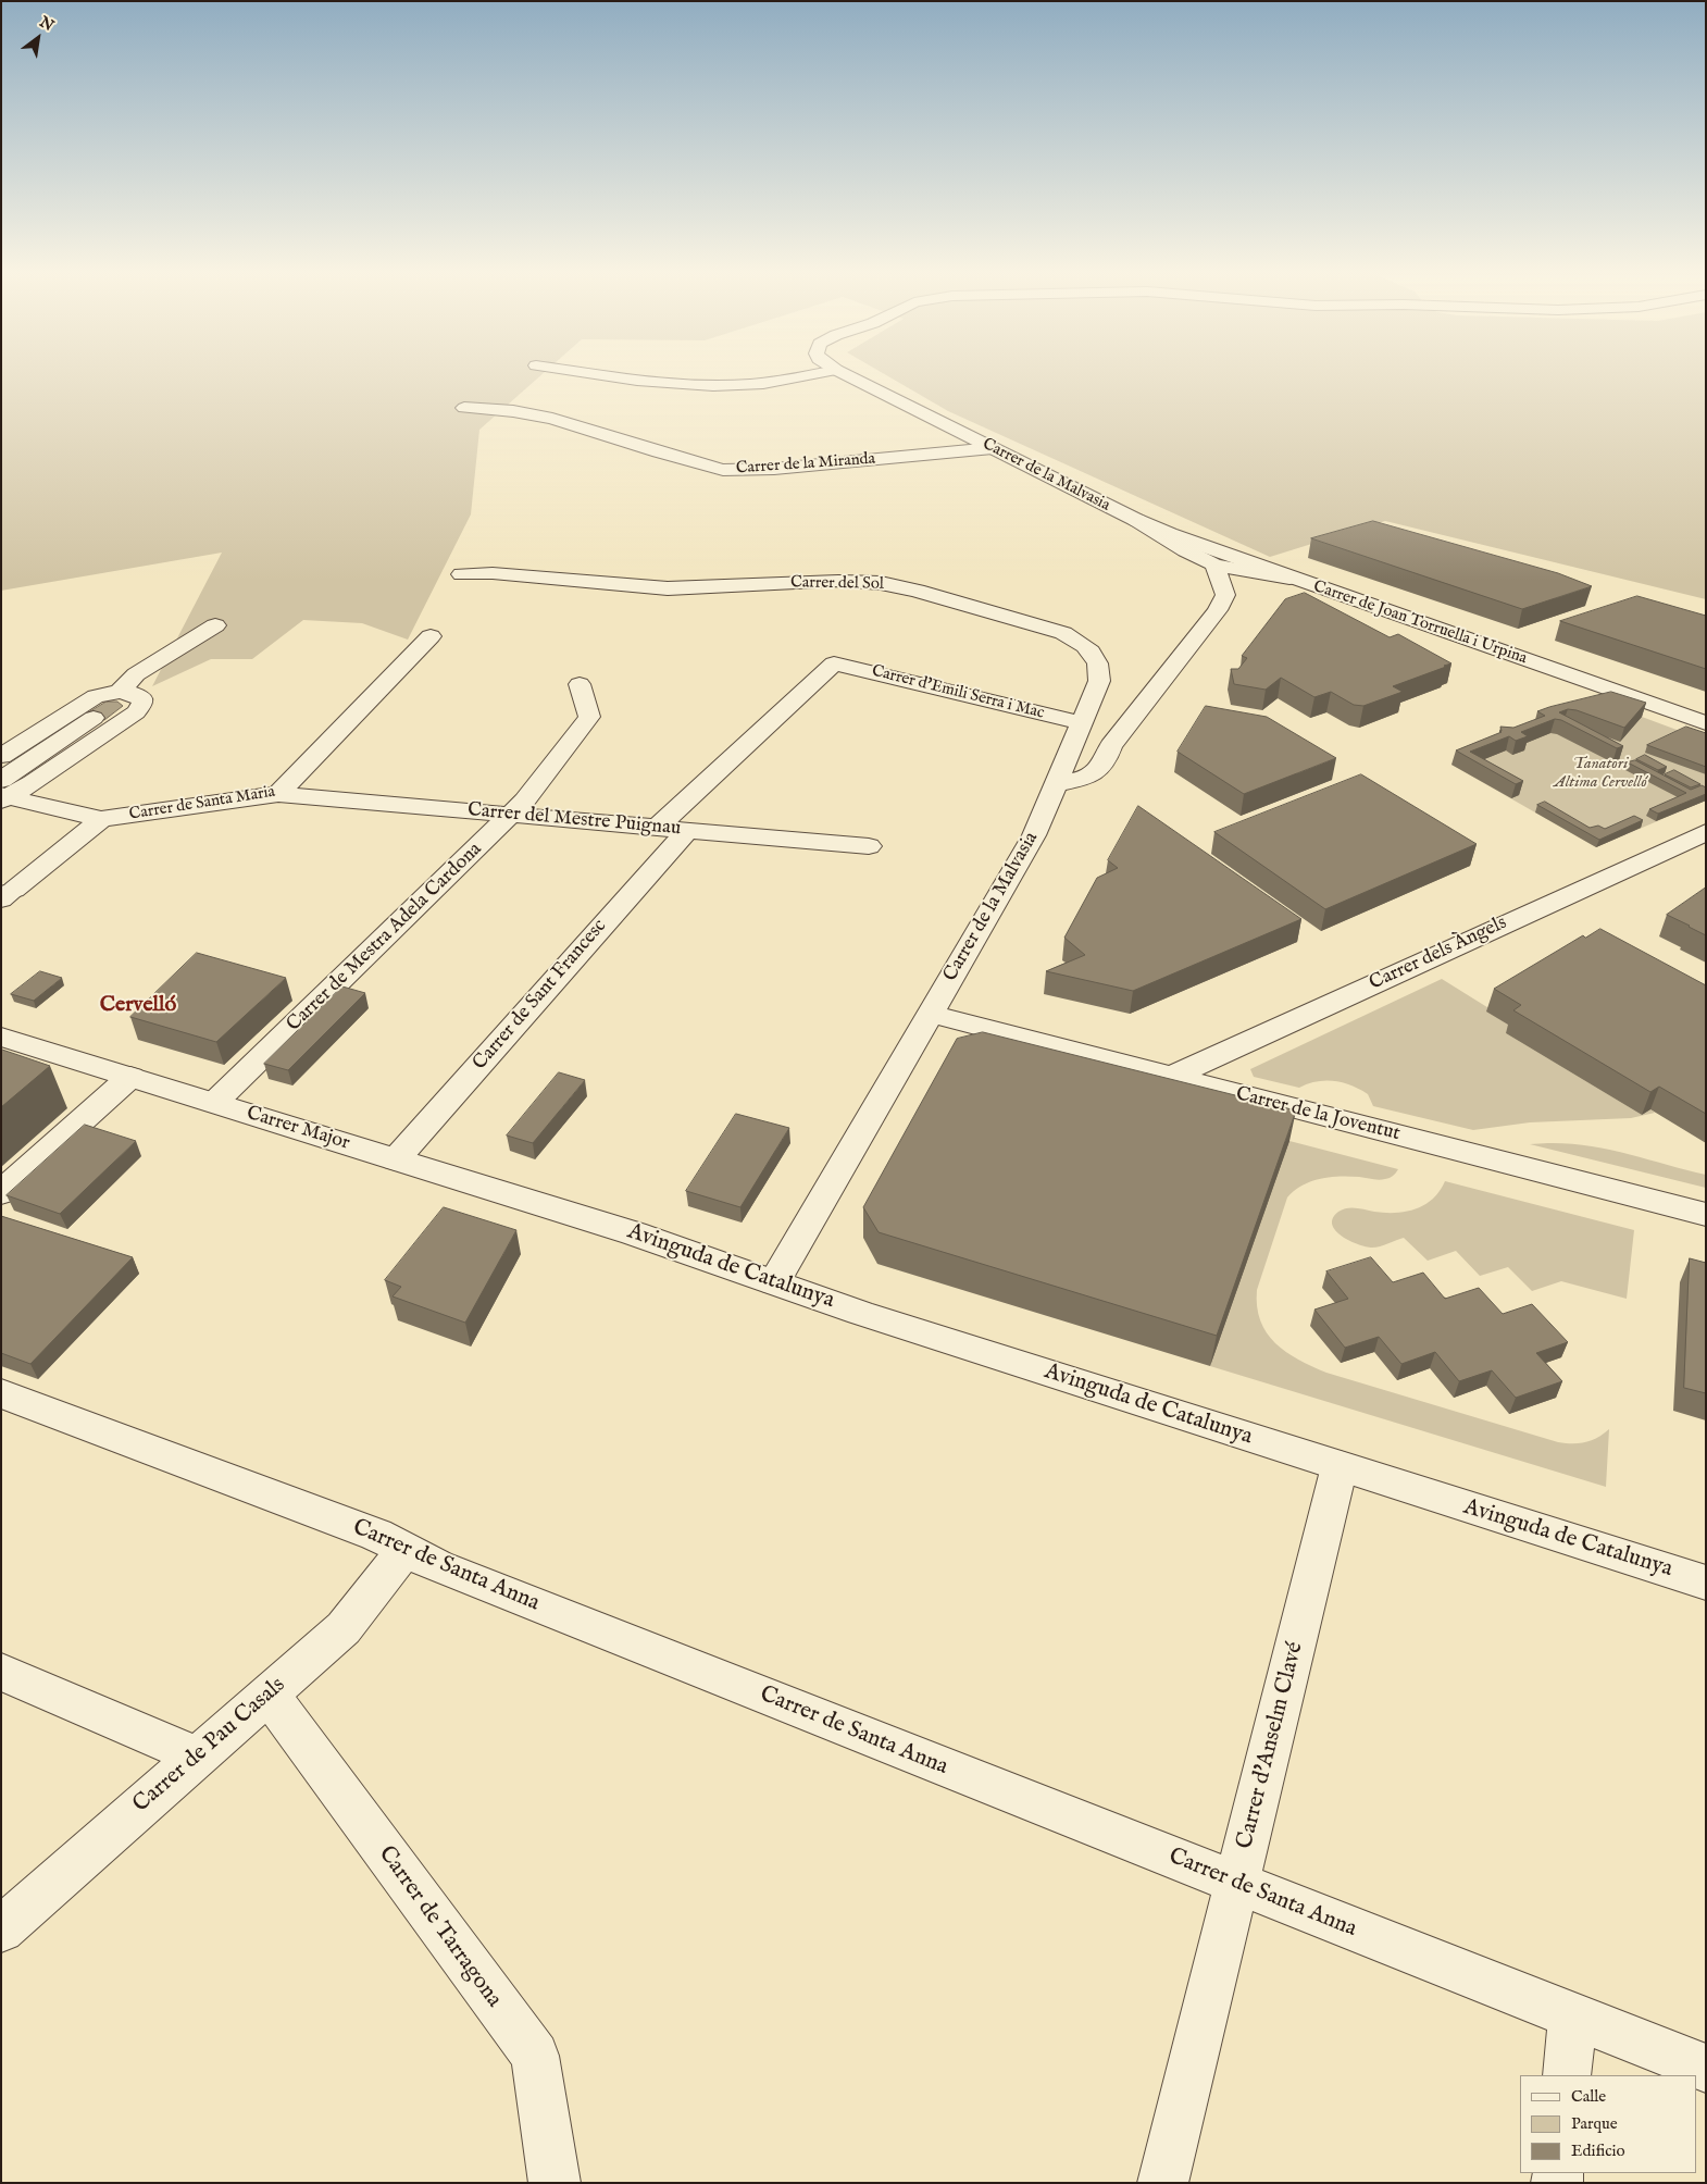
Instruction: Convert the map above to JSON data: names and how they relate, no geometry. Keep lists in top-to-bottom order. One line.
{"streets":{"street":["Carrer de la Miranda","Carrer de la Malvasia","Carrer del Sol","Carrer de Joan Torruella i Urpina","Carrer d'Emili Serra i Mac","Carrer de Santa Maria","Carrer del Mestre Puignau","Carrer de Mestra Adela Cardona","Carrer dels Àngels","Carrer de Sant Francesc","Carrer de la Joventut","Carrer Major","Avinguda de Catalunya","Carrer de Santa Anna","Carrer de Pau Casals","Carrer d'Anselm Clavé","Carrer de Tarragona"]},"crossings":[["Carrer de la Miranda","Carrer de la Malvasia"],["Carrer de la Malvasia","Carrer del Sol"],["Carrer de la Malvasia","Carrer de Joan Torruella i Urpina"],["Carrer de la Malvasia","Carrer de la Joventut"],["Carrer de la Malvasia","Avinguda de Catalunya"],["Carrer del Sol","Carrer d'Emili Serra i Mac"],["Carrer d'Emili Serra i Mac","Carrer del Mestre Puignau"],["Carrer de Santa Maria","Carrer del Mestre Puignau"],["Carrer del Mestre Puignau","Carrer de Mestra Adela Cardona"],["Carrer del Mestre Puignau","Carrer de Sant Francesc"],["Carrer de Mestra Adela Cardona","Carrer Major"],["Carrer dels Àngels","Carrer de la Joventut"],["Carrer de Sant Francesc","Carrer Major"],["Carrer Major","Avinguda de Catalunya"],["Avinguda de Catalunya","Carrer d'Anselm Clavé"],["Carrer de Santa Anna","Carrer de Pau Casals"],["Carrer de Santa Anna","Carrer d'Anselm Clavé"],["Carrer de Pau Casals","Carrer de Tarragona"]],"districts":["Cervelló"],"parks":["Tanatori Altima Cervelló"],"legend":["Calle","Parque","Edificio"],"north":"top right"}
